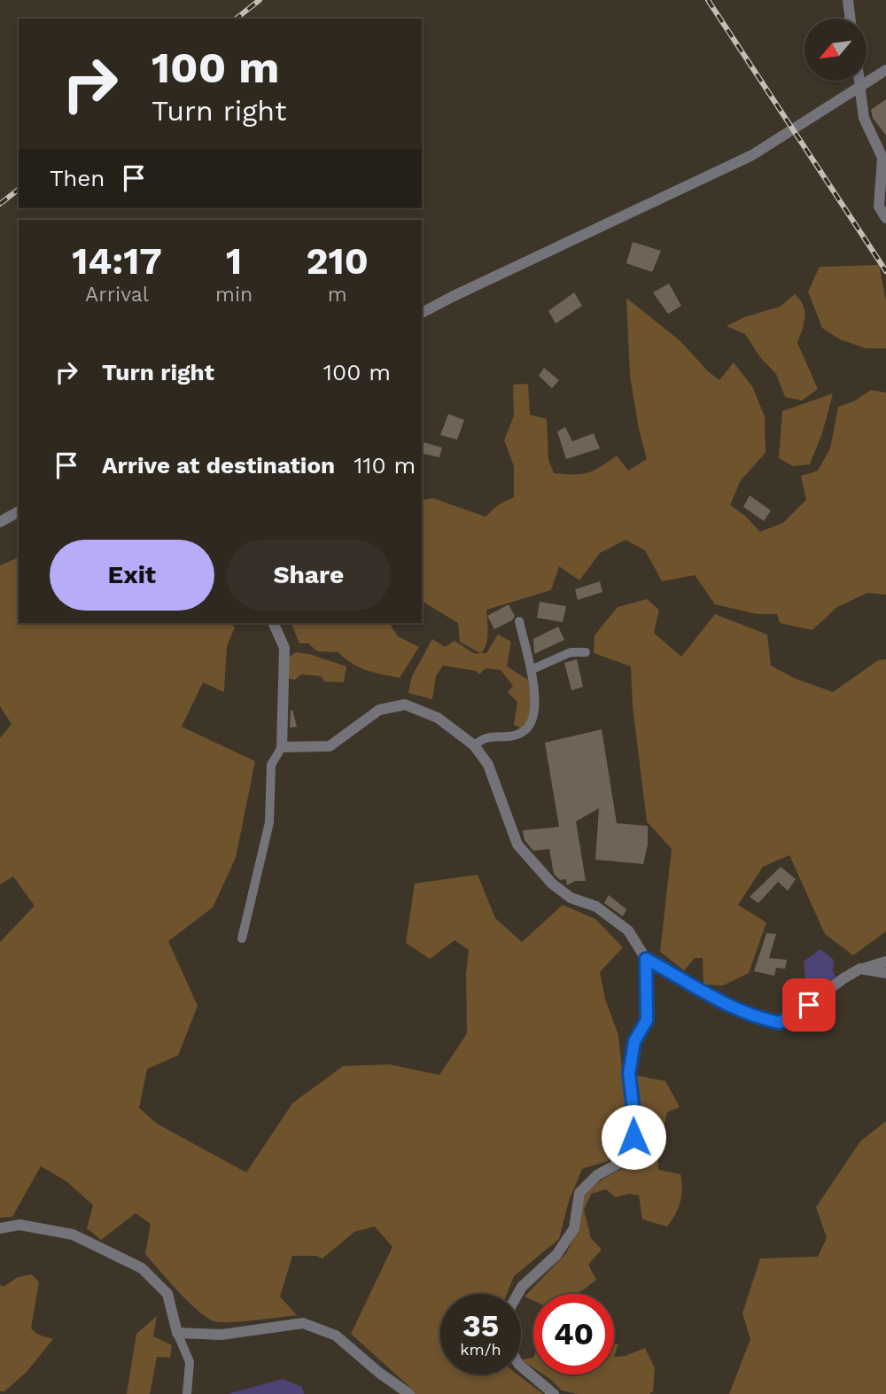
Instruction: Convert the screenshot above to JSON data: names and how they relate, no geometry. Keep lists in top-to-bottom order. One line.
{"north":"bottom left","page":{"turn":["100 m","Turn right"],"then":"Then","eta":["14:17","Arrival","1","min","210","m"],"list":[{"name":"Turn right","value":"100 m"},{"name":"Arrive at destination","value":"110 m"}],"buttons":["Exit","Share"],"speed":"35 km/h","limit":"40"}}
